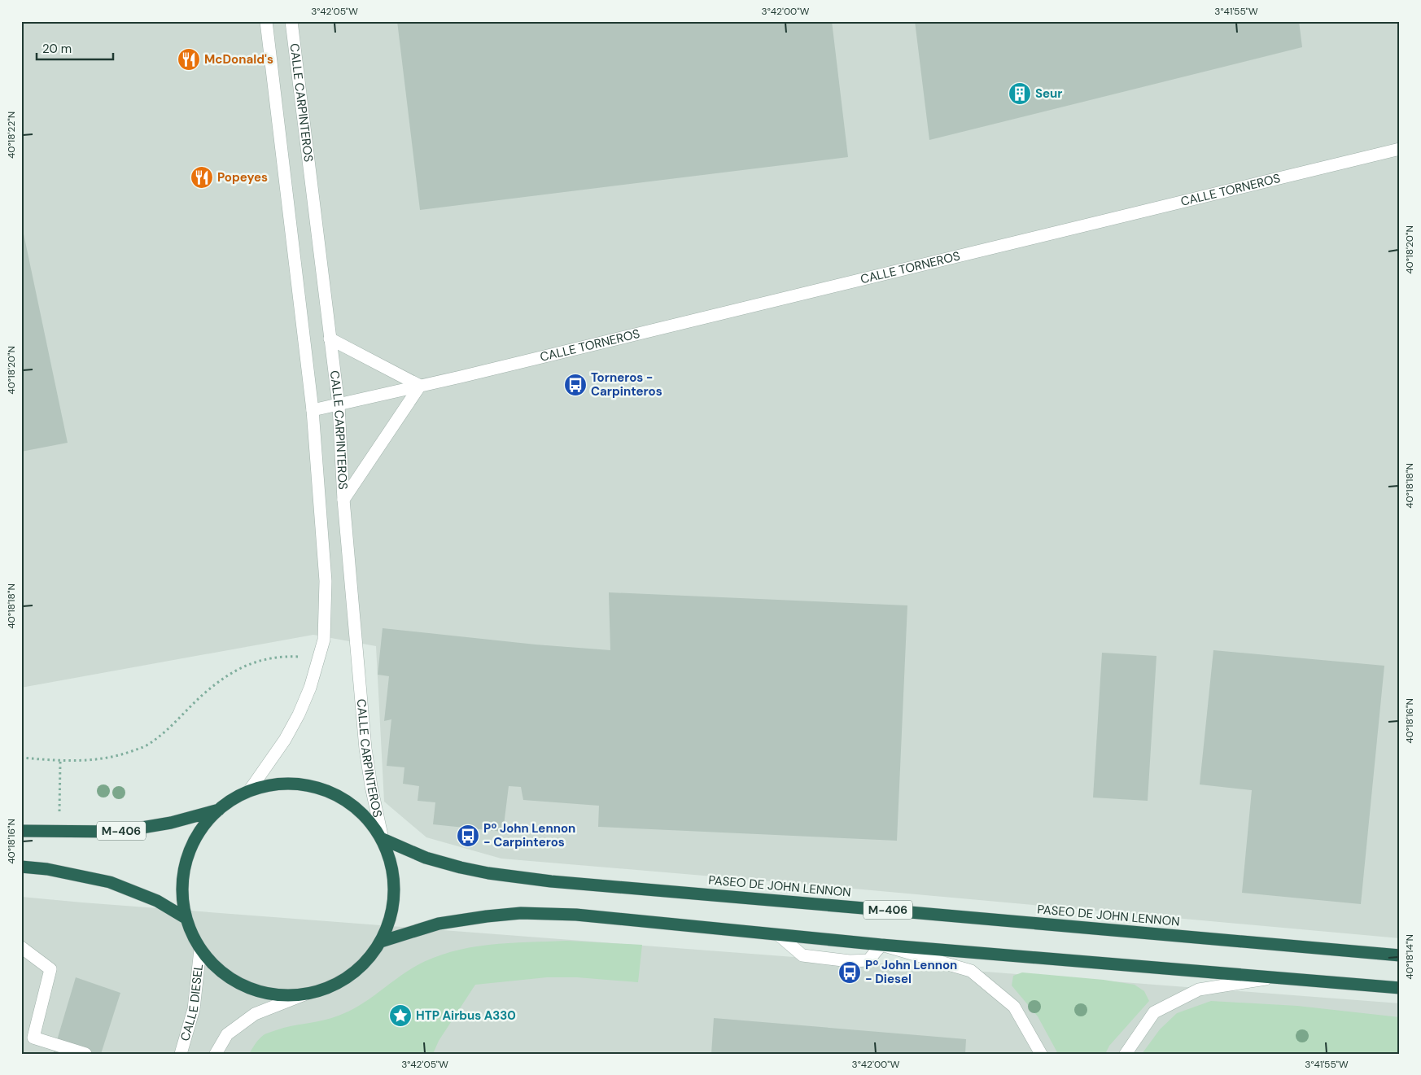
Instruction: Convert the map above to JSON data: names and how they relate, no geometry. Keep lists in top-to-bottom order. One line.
{"streets":{"highway":["M-406","PASEO DE JOHN LENNON"],"street":["CALLE CARPINTEROS","CALLE TORNEROS","CALLE DIESEL"]},"crossings":[["CALLE CARPINTEROS","CALLE TORNEROS"],["CALLE CARPINTEROS","M-406"],["CALLE CARPINTEROS","PASEO DE JOHN LENNON"],["M-406","PASEO DE JOHN LENNON"],["M-406","CALLE DIESEL"]],"places":{"restaurant":["McDonald's","Popeyes"],"building":["Seur"],"bus stop":["Torneros - Carpinteros","Pº John Lennon - Carpinteros","Pº John Lennon - Diesel"],"place":["HTP Airbus A330"]},"scale_bar":"20 m","coordinates":["3°42'05\"W","3°42'00\"W","3°41'55\"W","40°18'22\"N","40°18'20\"N","40°18'18\"N","40°18'16\"N","40°18'14\"N"]}
